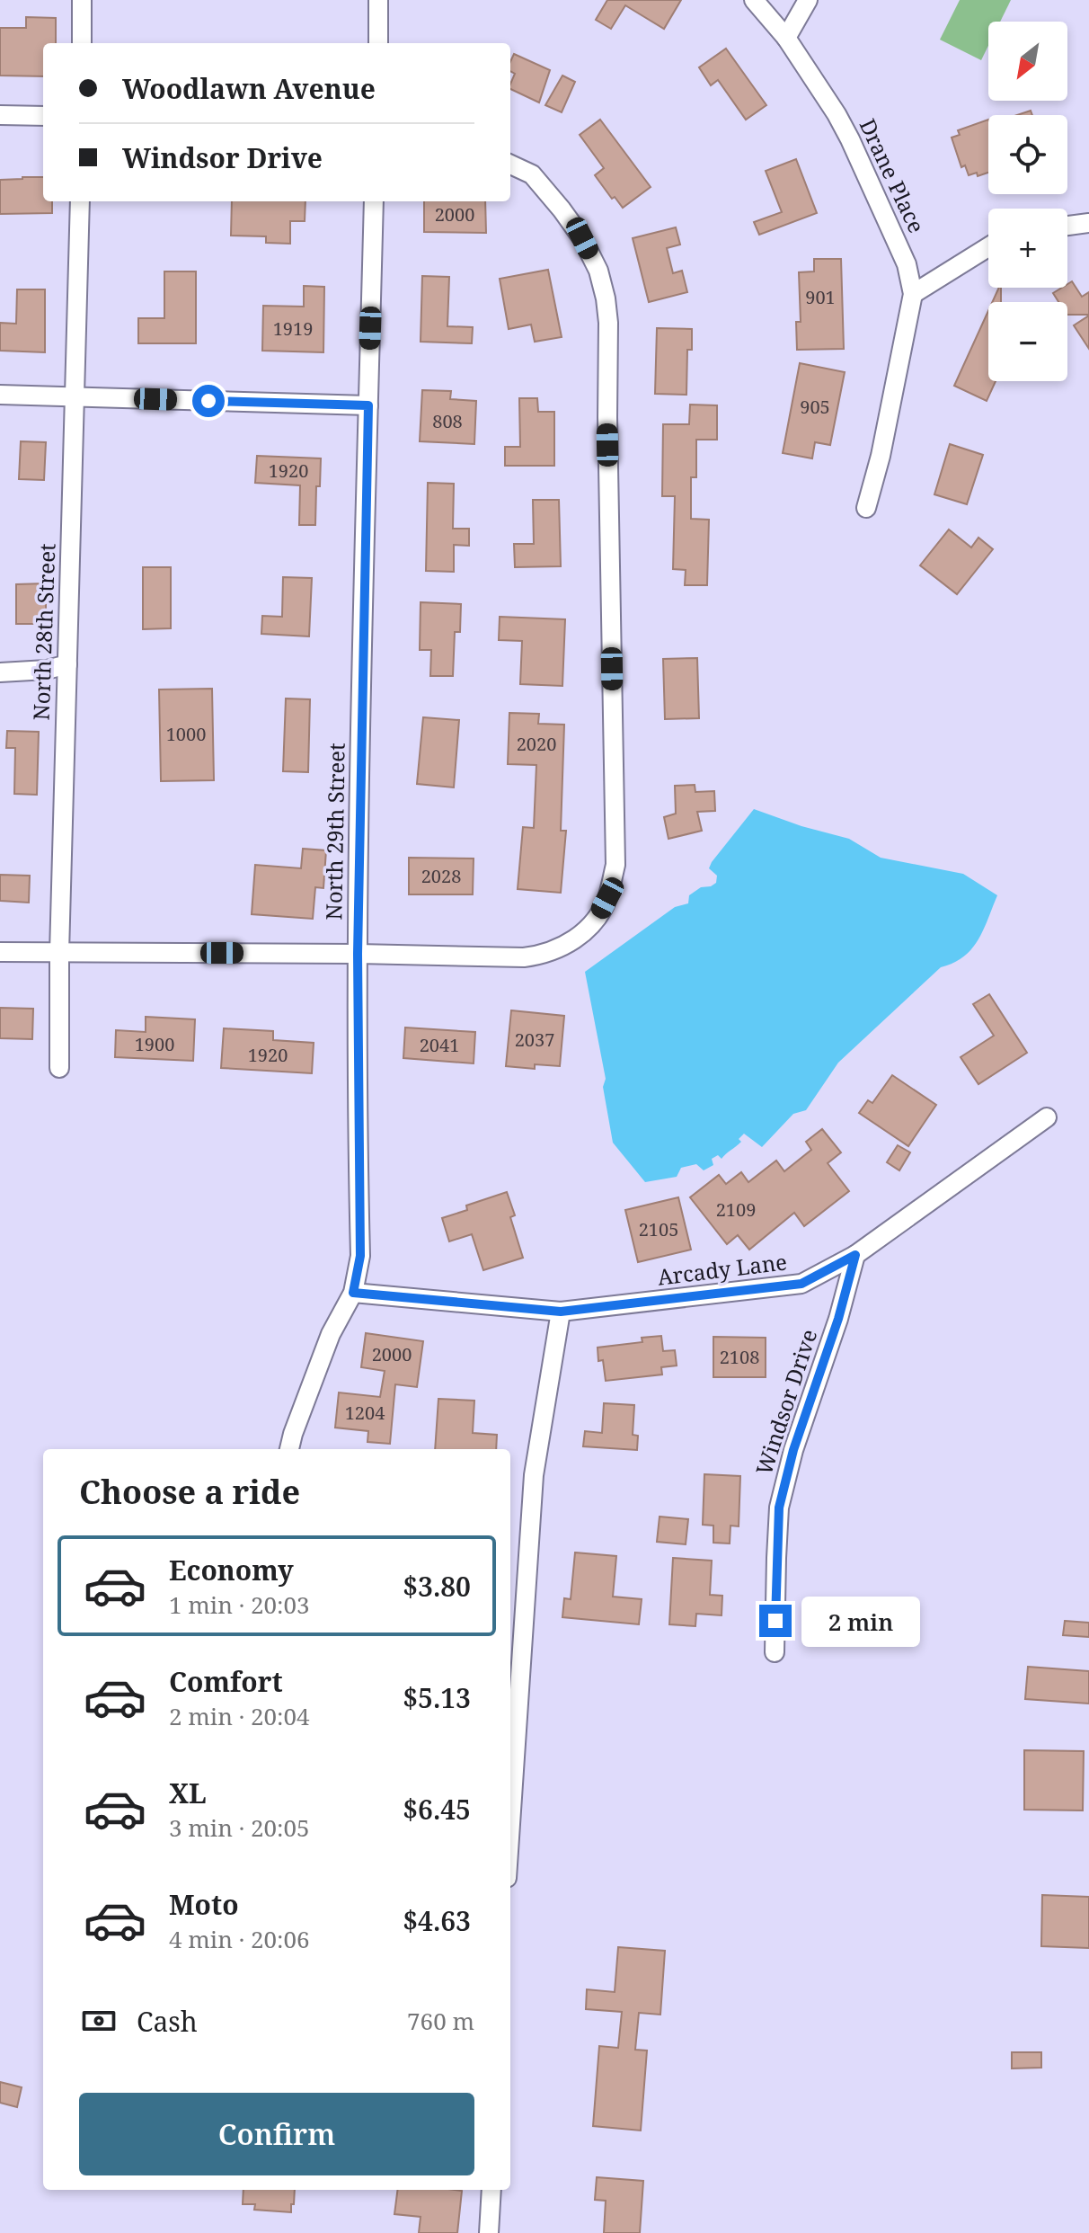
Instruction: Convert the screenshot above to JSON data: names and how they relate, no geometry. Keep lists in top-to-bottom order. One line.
{"streets":{"street":["Drane Place","North 28th Street","North 29th Street","Arcady Lane","Windsor Drive"]},"crossings":[["North 29th Street","Arcady Lane"],["Arcady Lane","Windsor Drive"]],"house_numbers":["2000","901","1919","905","808","1920","1000","2020","2028","2037","1900","2041","1920","2109","2105","2000","2108","1204"],"north":"bottom left","page":{"map_buttons":["+","−"],"banner":["Woodlawn Avenue","Windsor Drive"],"heading":"Choose a ride","list":[{"name":"Economy","note":"1 min · 20:03","value":"$3.80"},{"name":"Comfort","note":"2 min · 20:04","value":"$5.13"},{"name":"XL","note":"3 min · 20:05","value":"$6.45"},{"name":"Moto","note":"4 min · 20:06","value":"$4.63"}],"bubble":"2 min","pay":["Cash","760 m"],"buttons":"Confirm"}}
